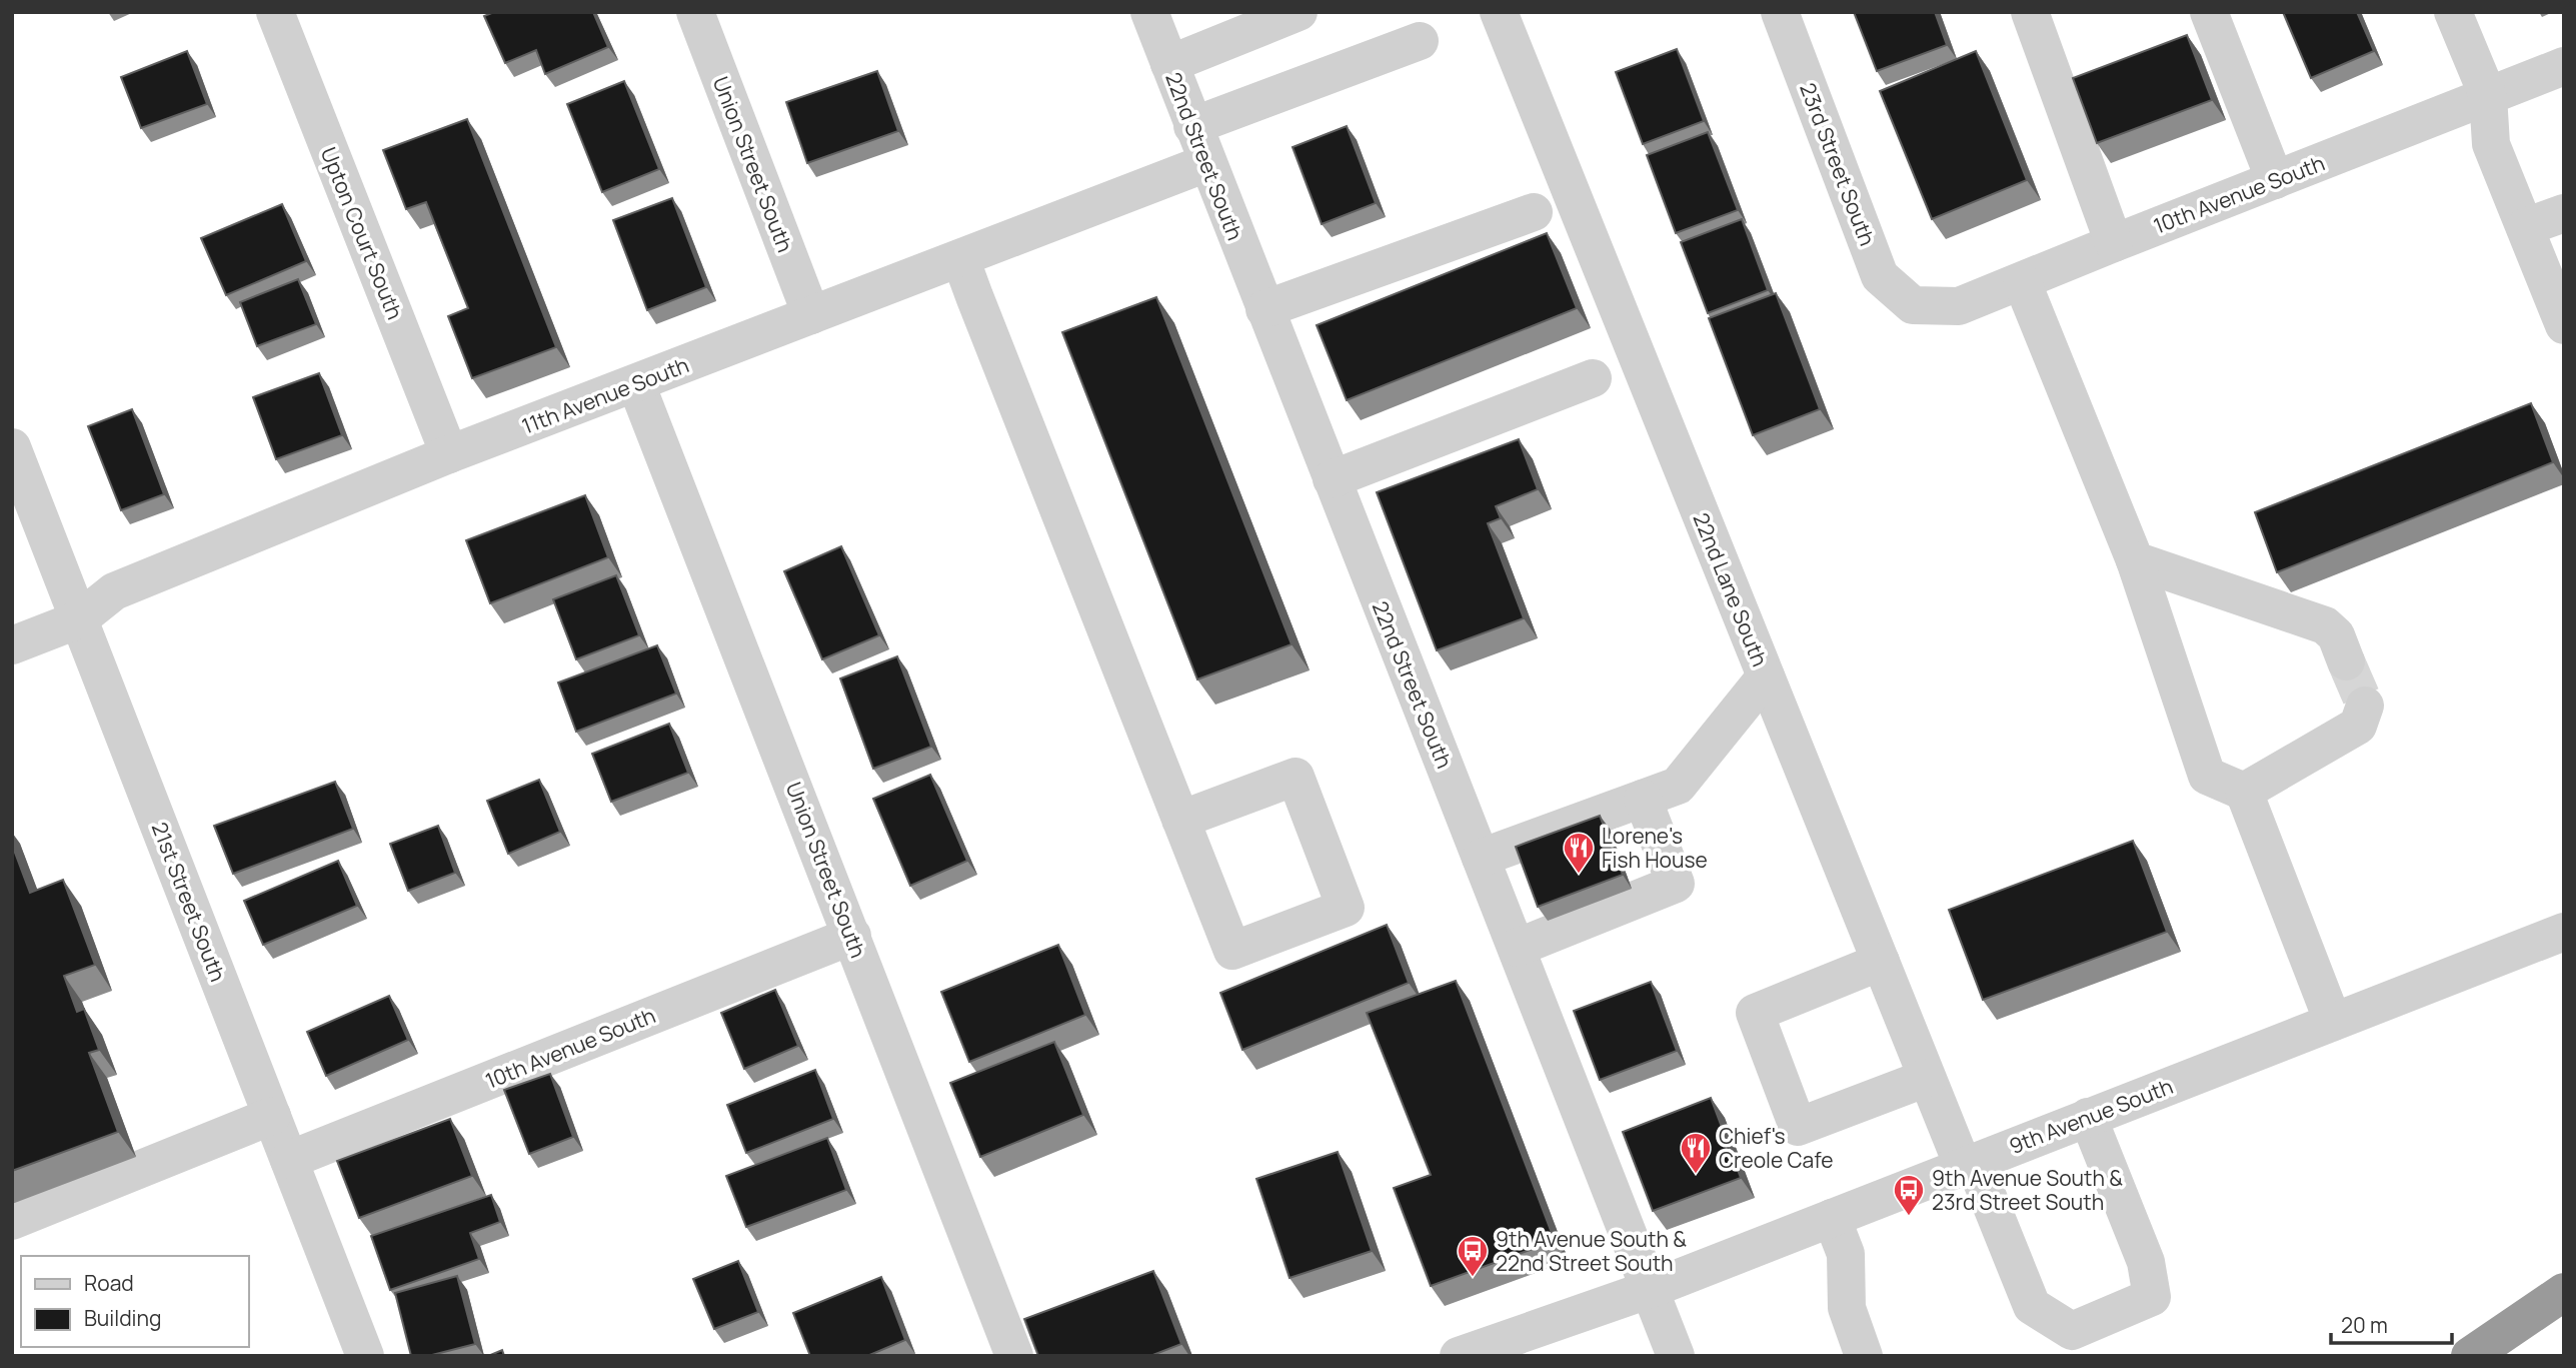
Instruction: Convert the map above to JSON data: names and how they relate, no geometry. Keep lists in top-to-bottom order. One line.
{"streets":{"street":["22nd Street South","Union Street South","23rd Street South","10th Avenue South","Upton Court South","11th Avenue South","22nd Lane South","21st Street South","9th Avenue South"]},"crossings":[["22nd Street South","11th Avenue South"],["22nd Street South","9th Avenue South"],["Union Street South","10th Avenue South"],["Union Street South","11th Avenue South"],["23rd Street South","10th Avenue South"],["10th Avenue South","21st Street South"],["Upton Court South","11th Avenue South"],["11th Avenue South","21st Street South"],["22nd Lane South","9th Avenue South"]],"places":{"restaurant":["Lorene's Fish House","Chief's Creole Cafe"],"bus stop":["9th Avenue South & 23rd Street South","9th Avenue South & 22nd Street South"]},"legend":["Road","Building"],"scale_bar":"20 m"}
